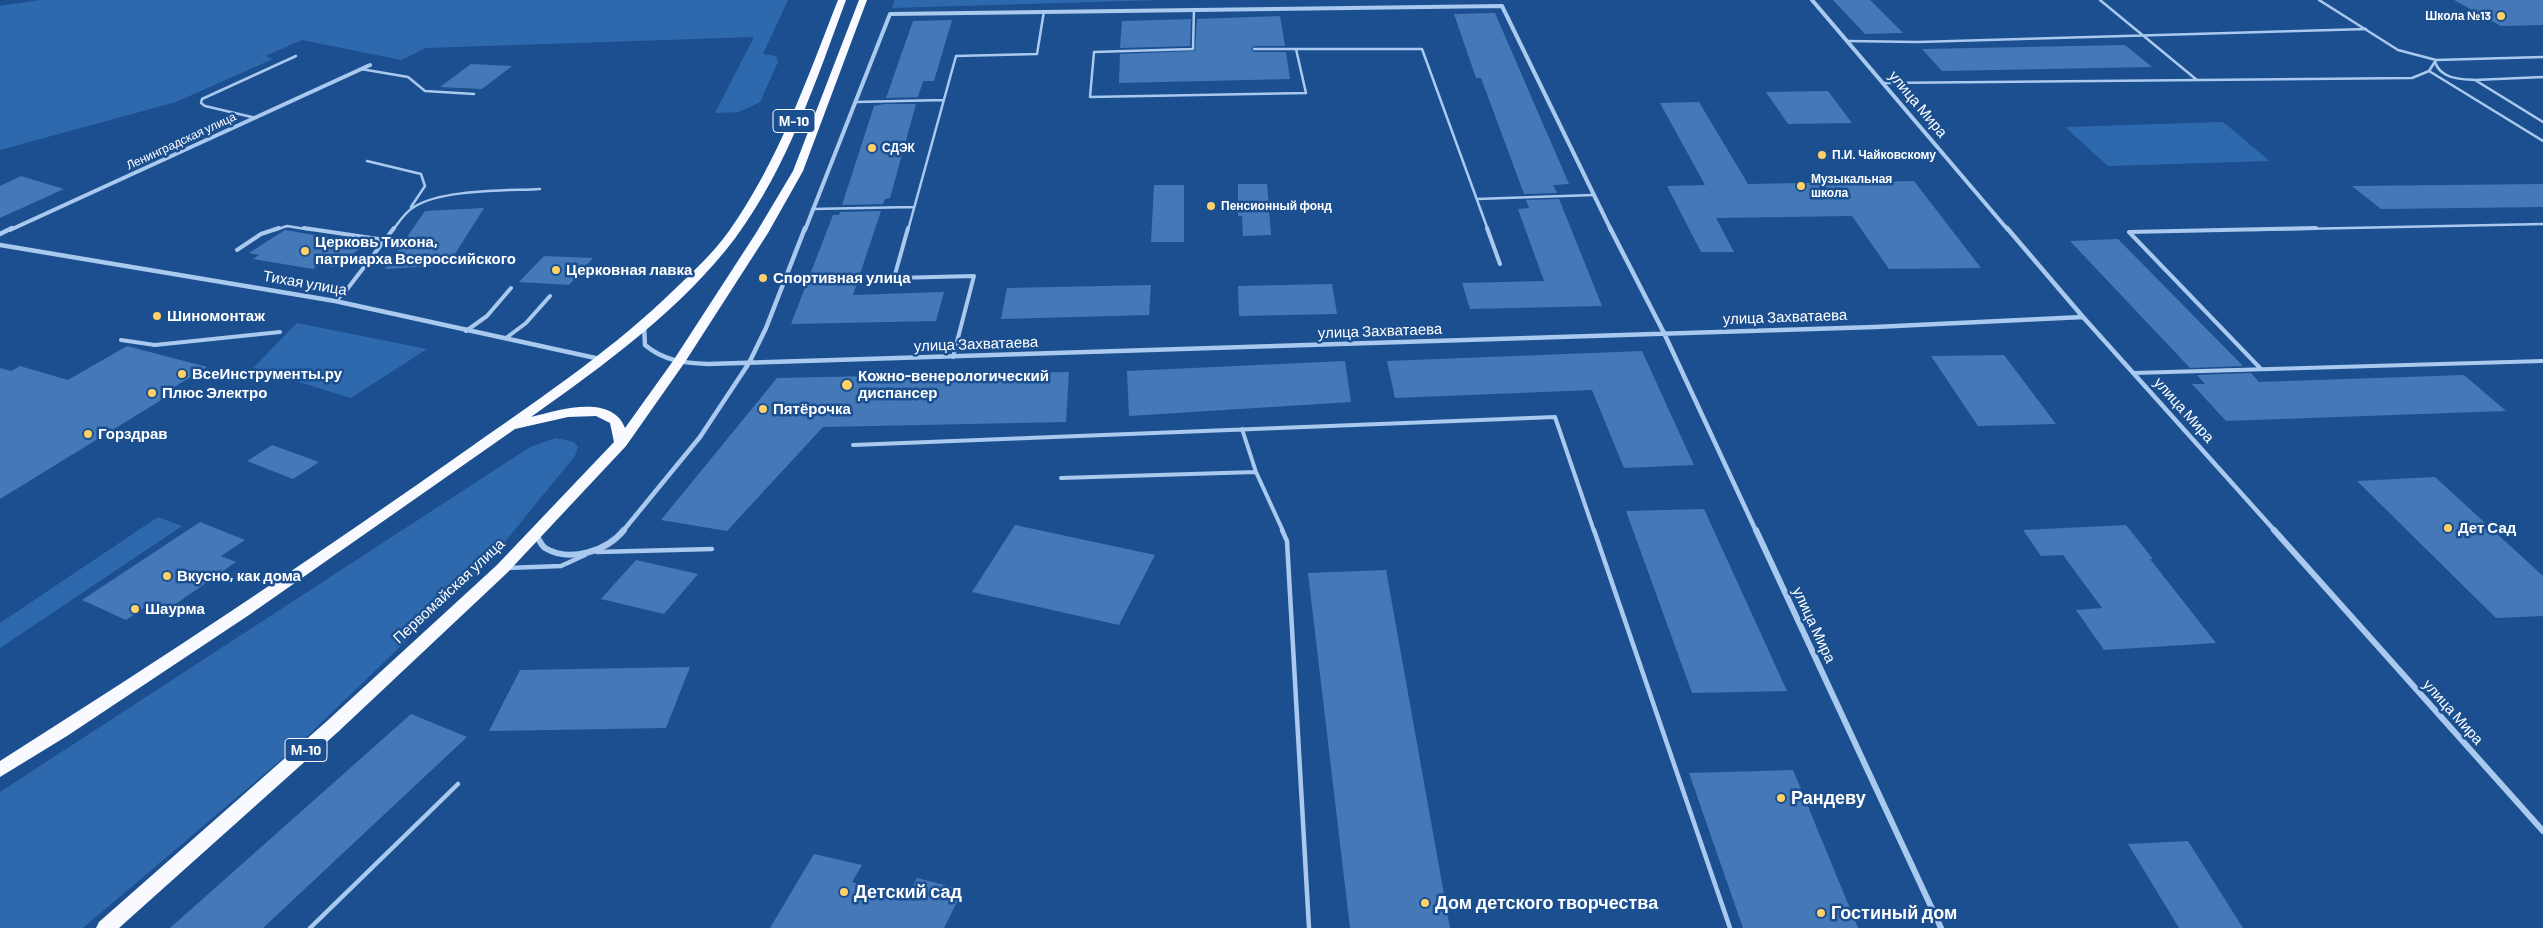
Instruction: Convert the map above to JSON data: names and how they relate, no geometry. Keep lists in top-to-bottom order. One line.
{"streets":{"highway":["М-10","Первомайская улица"],"street":["улица Мира","Ленинградская улица","Тихая улица","улица Захватаева"]},"crossings":[["улица Мира","улица Захватаева"],["М-10","Тихая улица"],["улица Захватаева","Первомайская улица"]],"places":["Школа №13","СДЭК","П.И. Чайковскому","Музыкальная школа","Пенсионный фонд","Церковь Тихона, патриарха Всероссийского","Церковная лавка","Спортивная улица","Шиномонтаж","ВсеИнструменты.ру","Кожно-венерологический диспансер","Плюс Электро","Пятёрочка","Горздрав","Дет Сад","Вкусно, как дома","Шаурма","Рандеву","Детский сад","Дом детского творчества","Гостиный дом"]}
